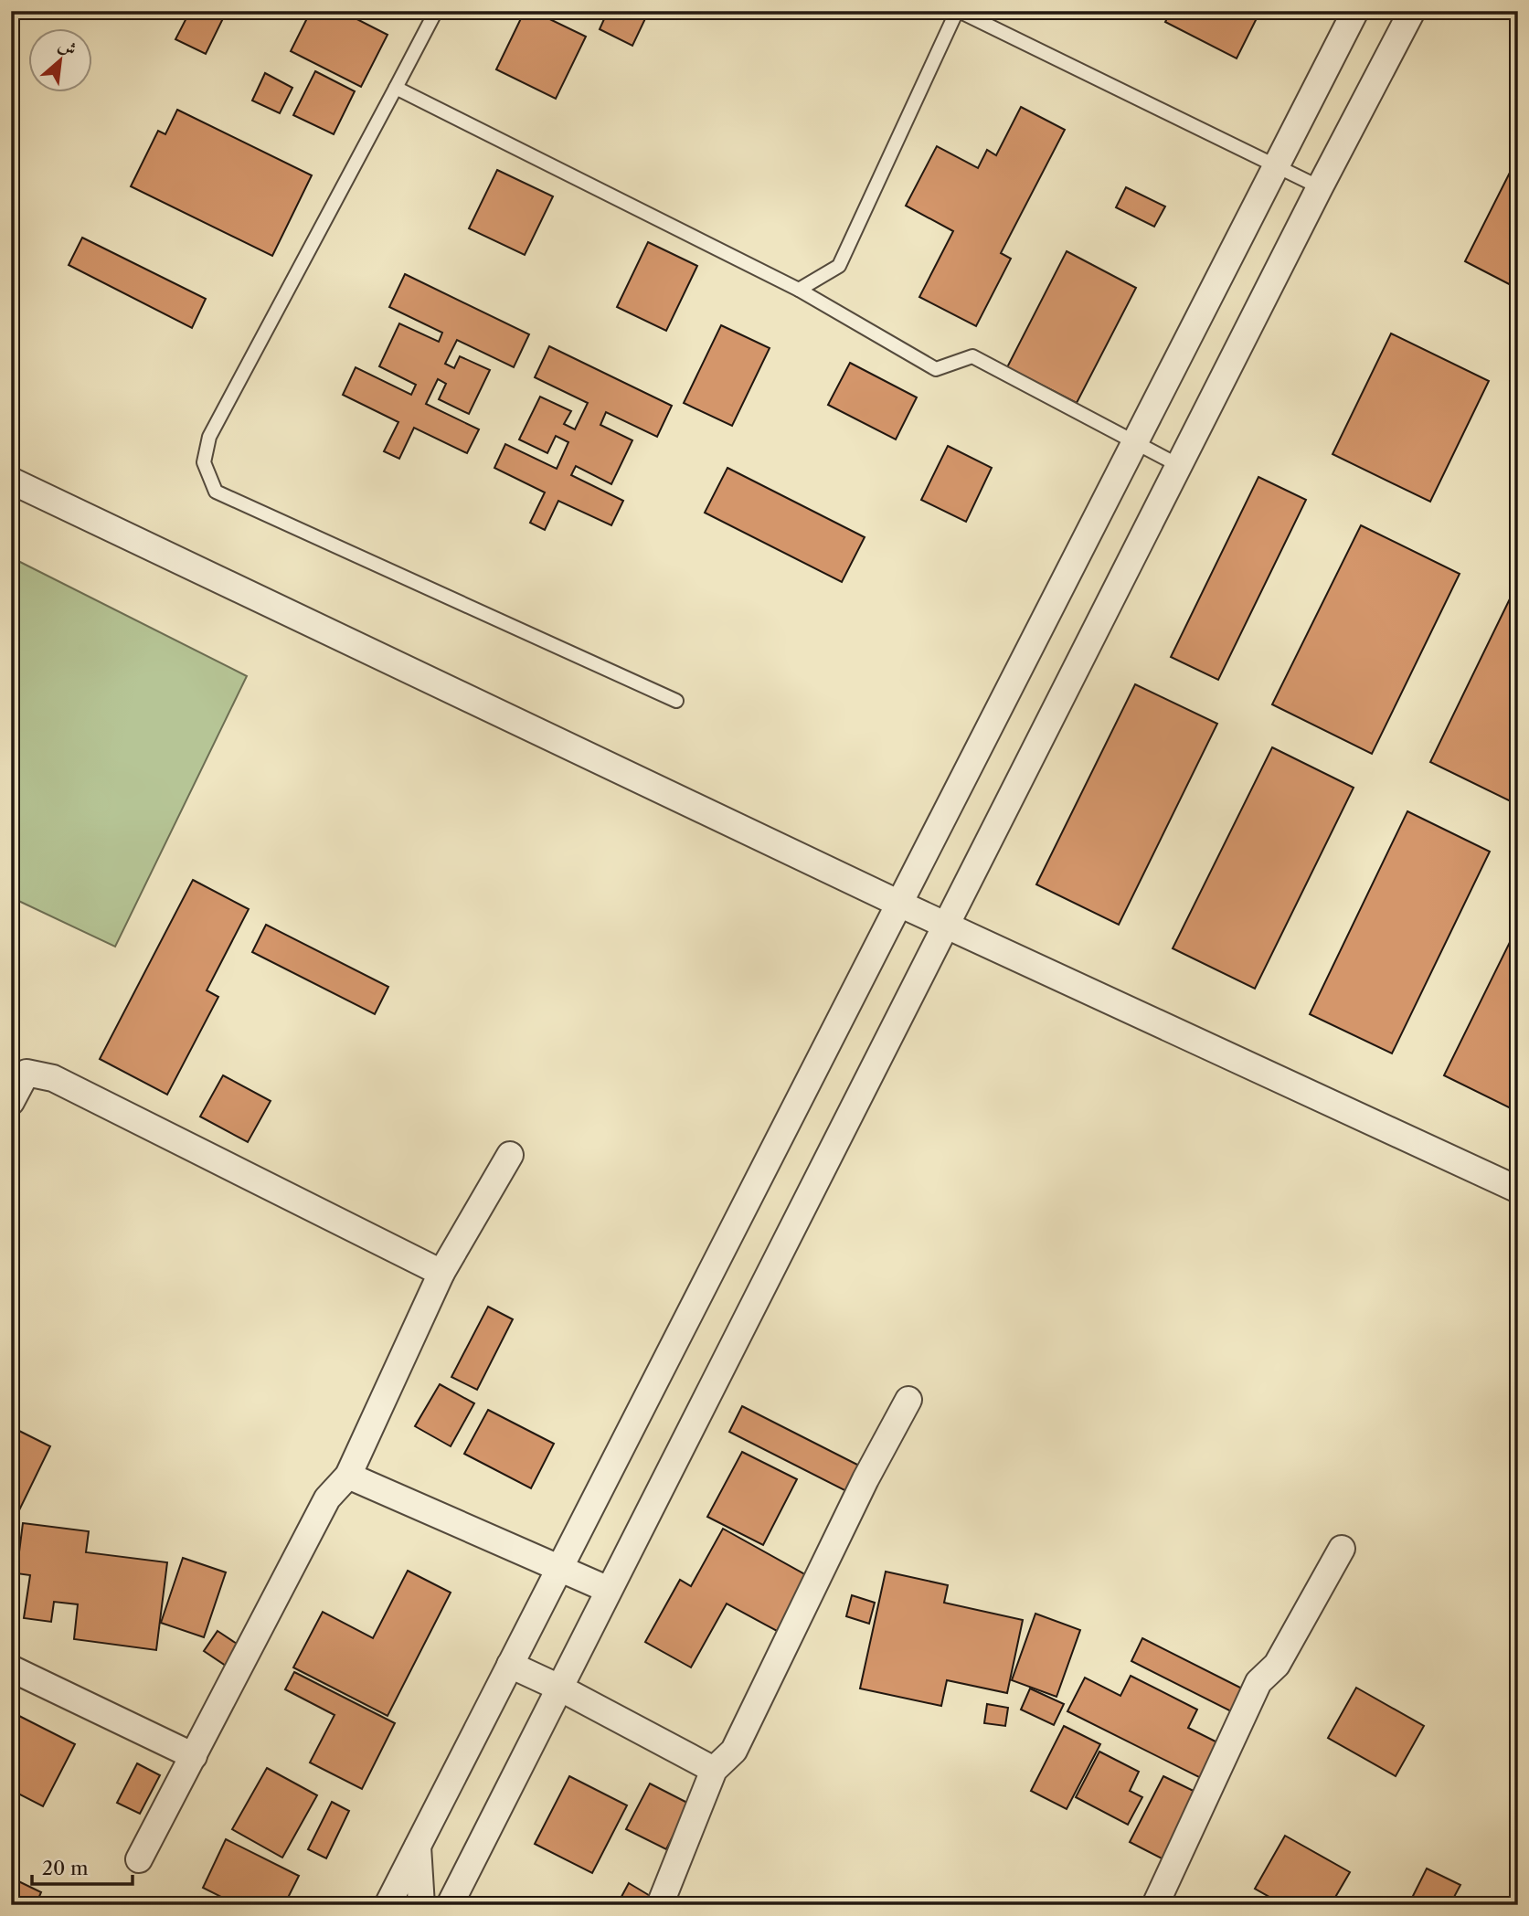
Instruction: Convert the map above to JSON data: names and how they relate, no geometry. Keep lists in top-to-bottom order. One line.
{"scale_bar":"20 m","north":"top right"}
